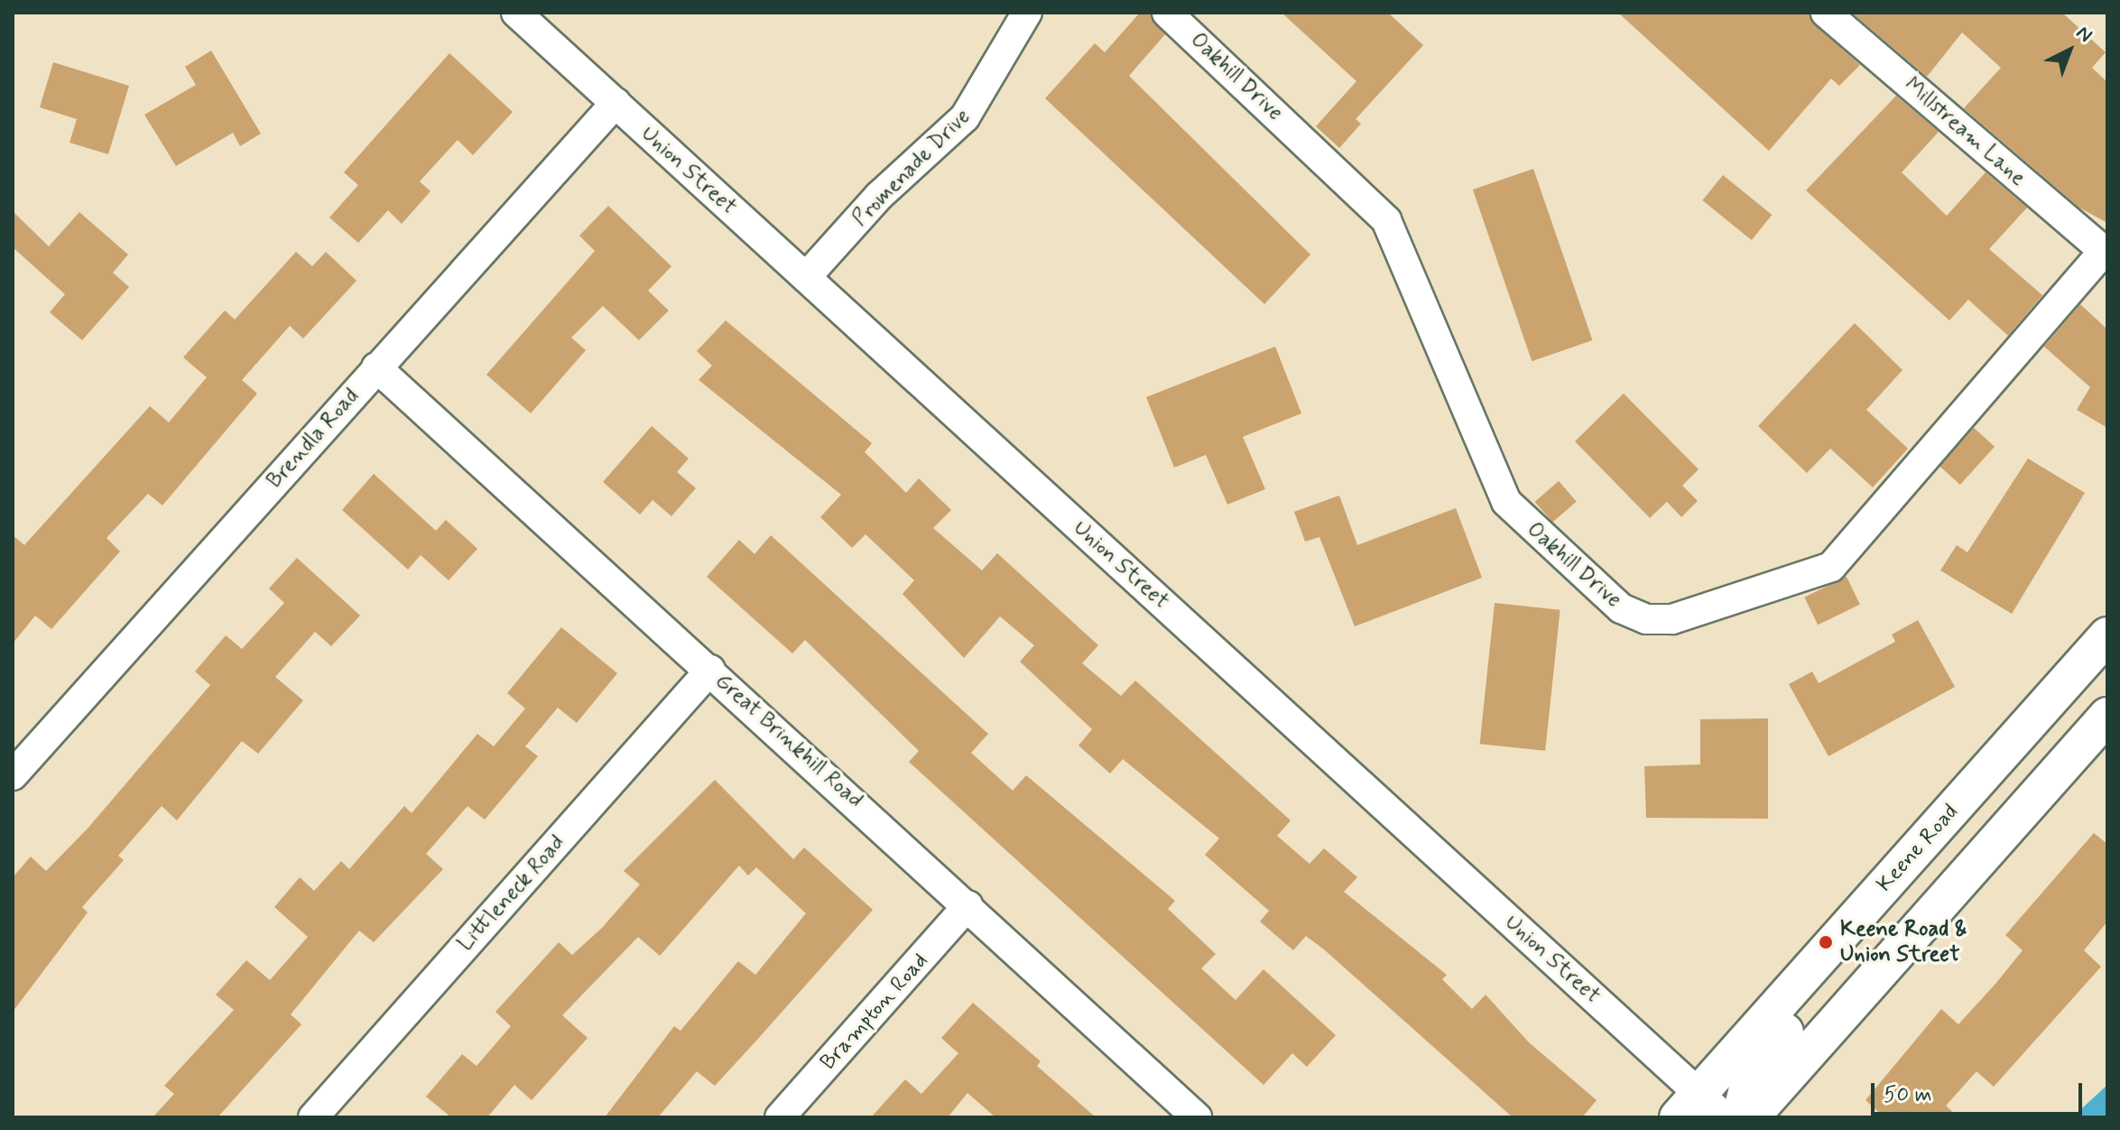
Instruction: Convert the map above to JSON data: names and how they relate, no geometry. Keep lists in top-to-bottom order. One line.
{"streets":{"main road":["Keene Road"],"street":["Oakhill Drive","Millstream Lane","Promenade Drive","Union Street","Brendla Road","Great Brinkhill Road","Littleneck Road","Brampton Road"]},"crossings":[["Oakhill Drive","Millstream Lane"],["Promenade Drive","Union Street"],["Union Street","Brendla Road"],["Union Street","Keene Road"],["Brendla Road","Great Brinkhill Road"],["Great Brinkhill Road","Littleneck Road"],["Great Brinkhill Road","Brampton Road"]],"places":["Keene Road & Union Street"],"scale_bar":"50 m","north":"top right"}
